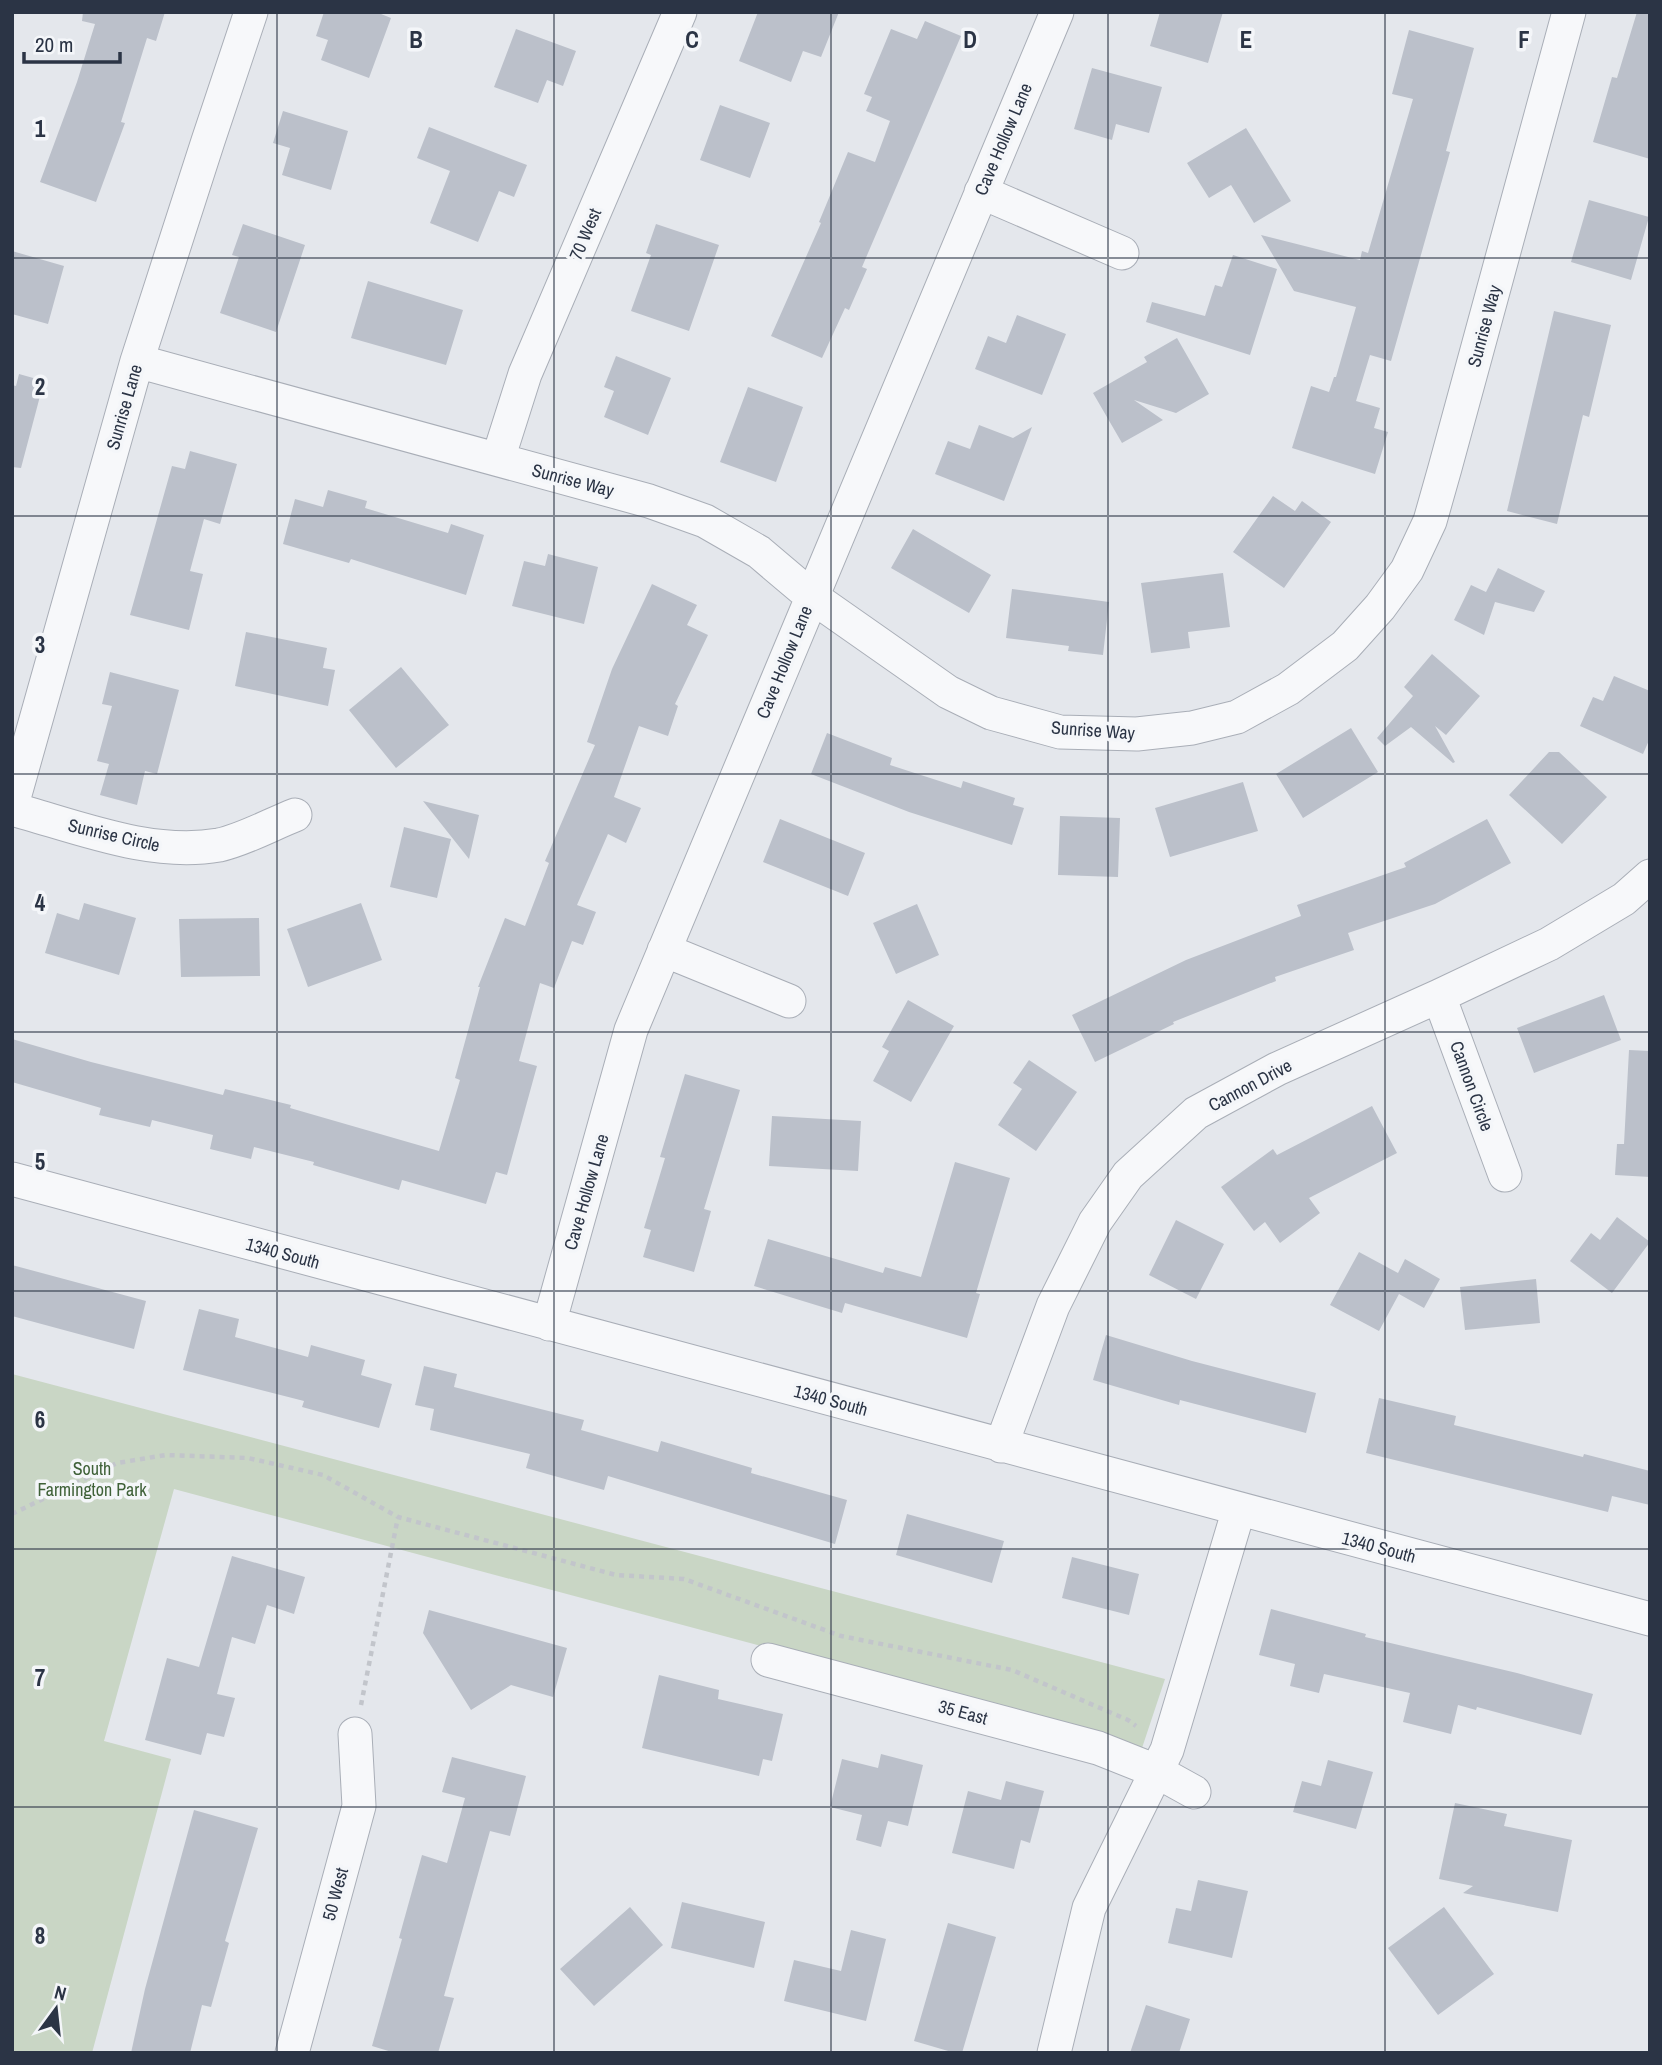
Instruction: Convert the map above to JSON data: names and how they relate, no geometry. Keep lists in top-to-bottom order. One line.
{"streets":{"street":["Cave Hollow Lane","70 West","Sunrise Way","Sunrise Lane","Sunrise Circle","Cannon Drive","Cannon Circle","1340 South","35 East","50 West"]},"crossings":[["Cave Hollow Lane","Sunrise Way"],["Cave Hollow Lane","1340 South"],["70 West","Sunrise Way"],["Sunrise Way","Sunrise Lane"],["Sunrise Lane","Sunrise Circle"],["Cannon Drive","Cannon Circle"],["Cannon Drive","1340 South"]],"parks":["South Farmington Park"],"scale_bar":"20 m","north":"top","grid":{"columns":["B","C","D","E","F"],"rows":["1","2","3","4","5","6","7","8"]}}
